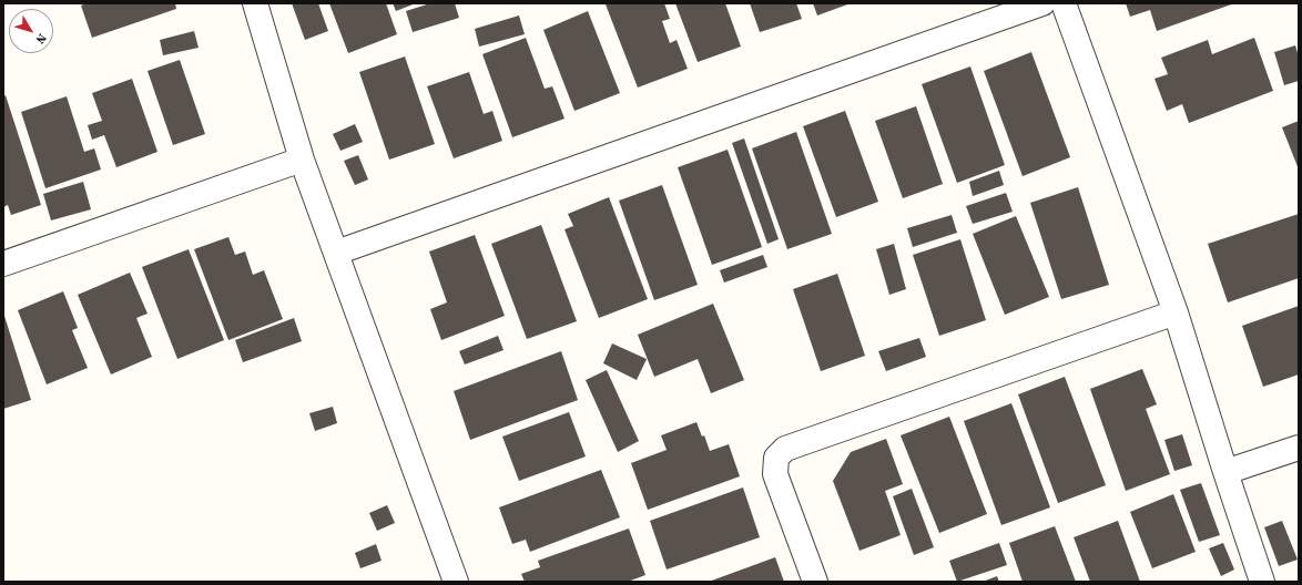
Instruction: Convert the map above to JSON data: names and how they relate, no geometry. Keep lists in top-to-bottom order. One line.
{"north":"bottom right"}
